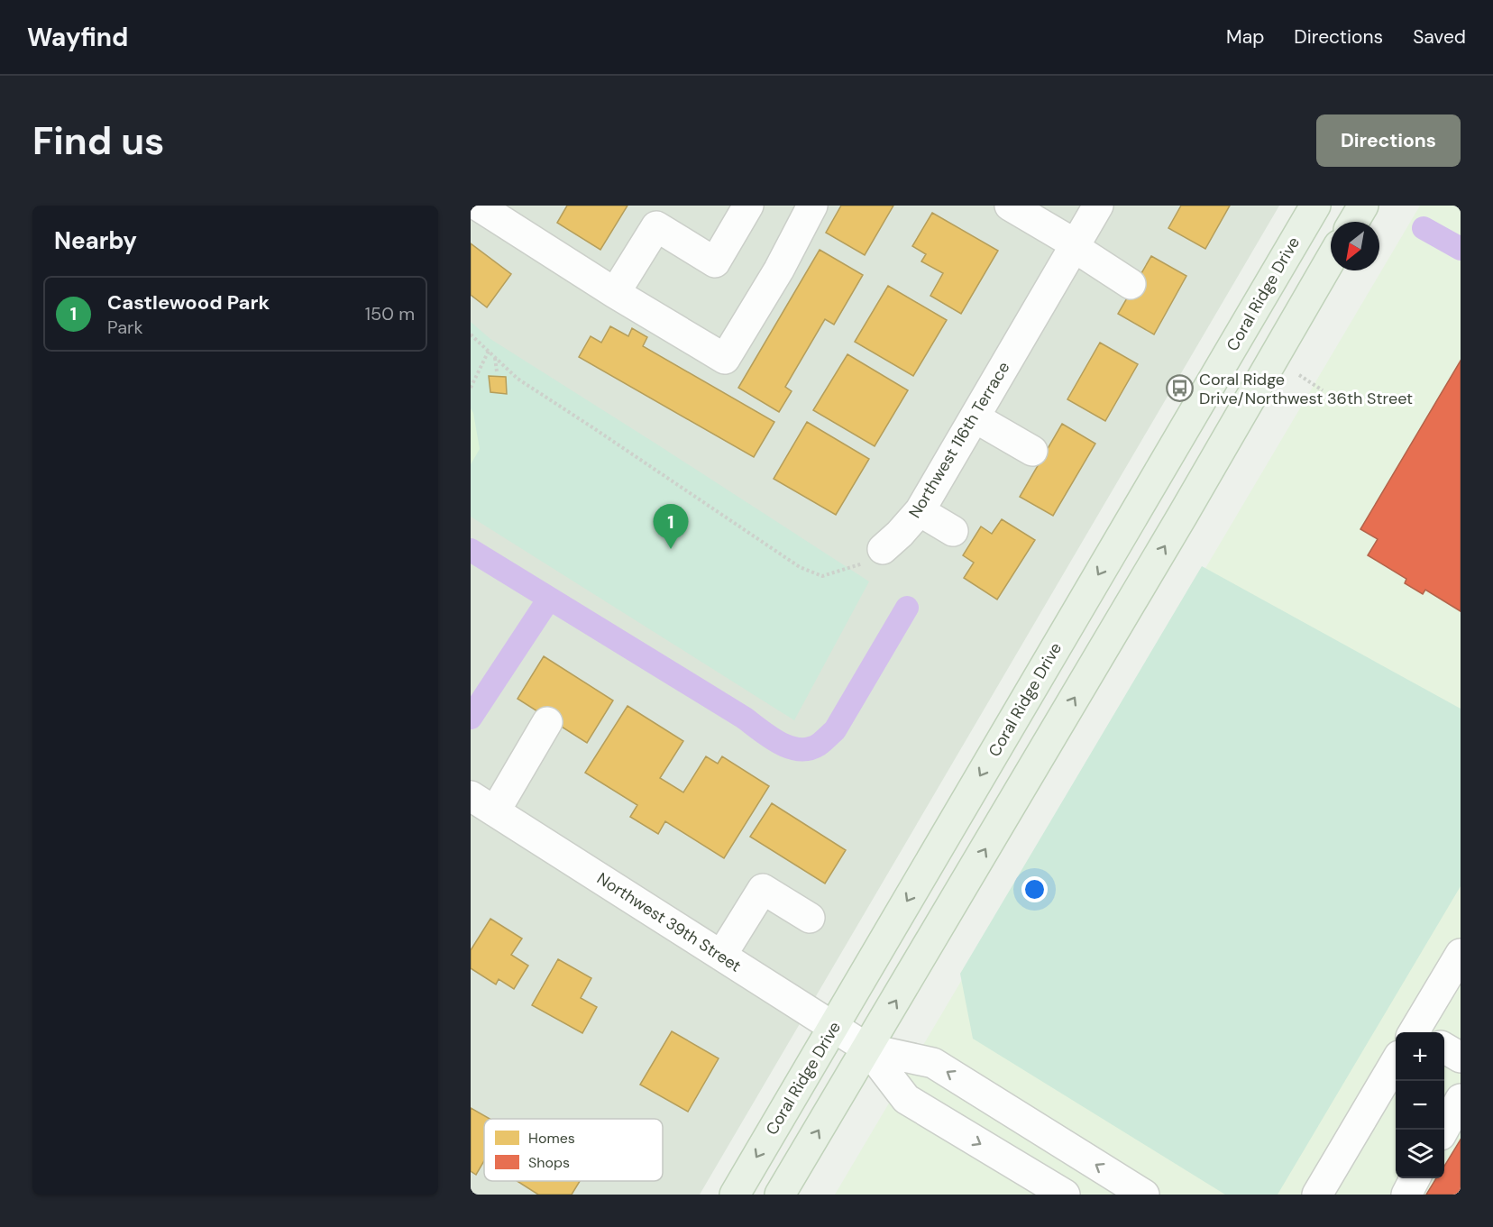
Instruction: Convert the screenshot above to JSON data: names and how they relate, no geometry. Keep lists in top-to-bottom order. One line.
{"streets":{"main road":["Coral Ridge Drive"],"street":["Northwest 116th Terrace","Northwest 39th Street"]},"crossings":[["Coral Ridge Drive","Northwest 39th Street"]],"places":{"bus stop":["Coral Ridge Drive/Northwest 36th Street"]},"legend":["Homes","Shops"],"north":"bottom left","page":{"header":"Wayfind","nav":["Map","Directions","Saved"],"buttons":"Directions","title":"Find us","heading":"Nearby","list":[{"mark":"1","name":"Castlewood Park","note":"Park","value":"150 m"}],"pins":"1","map_buttons":["+","−"]}}
